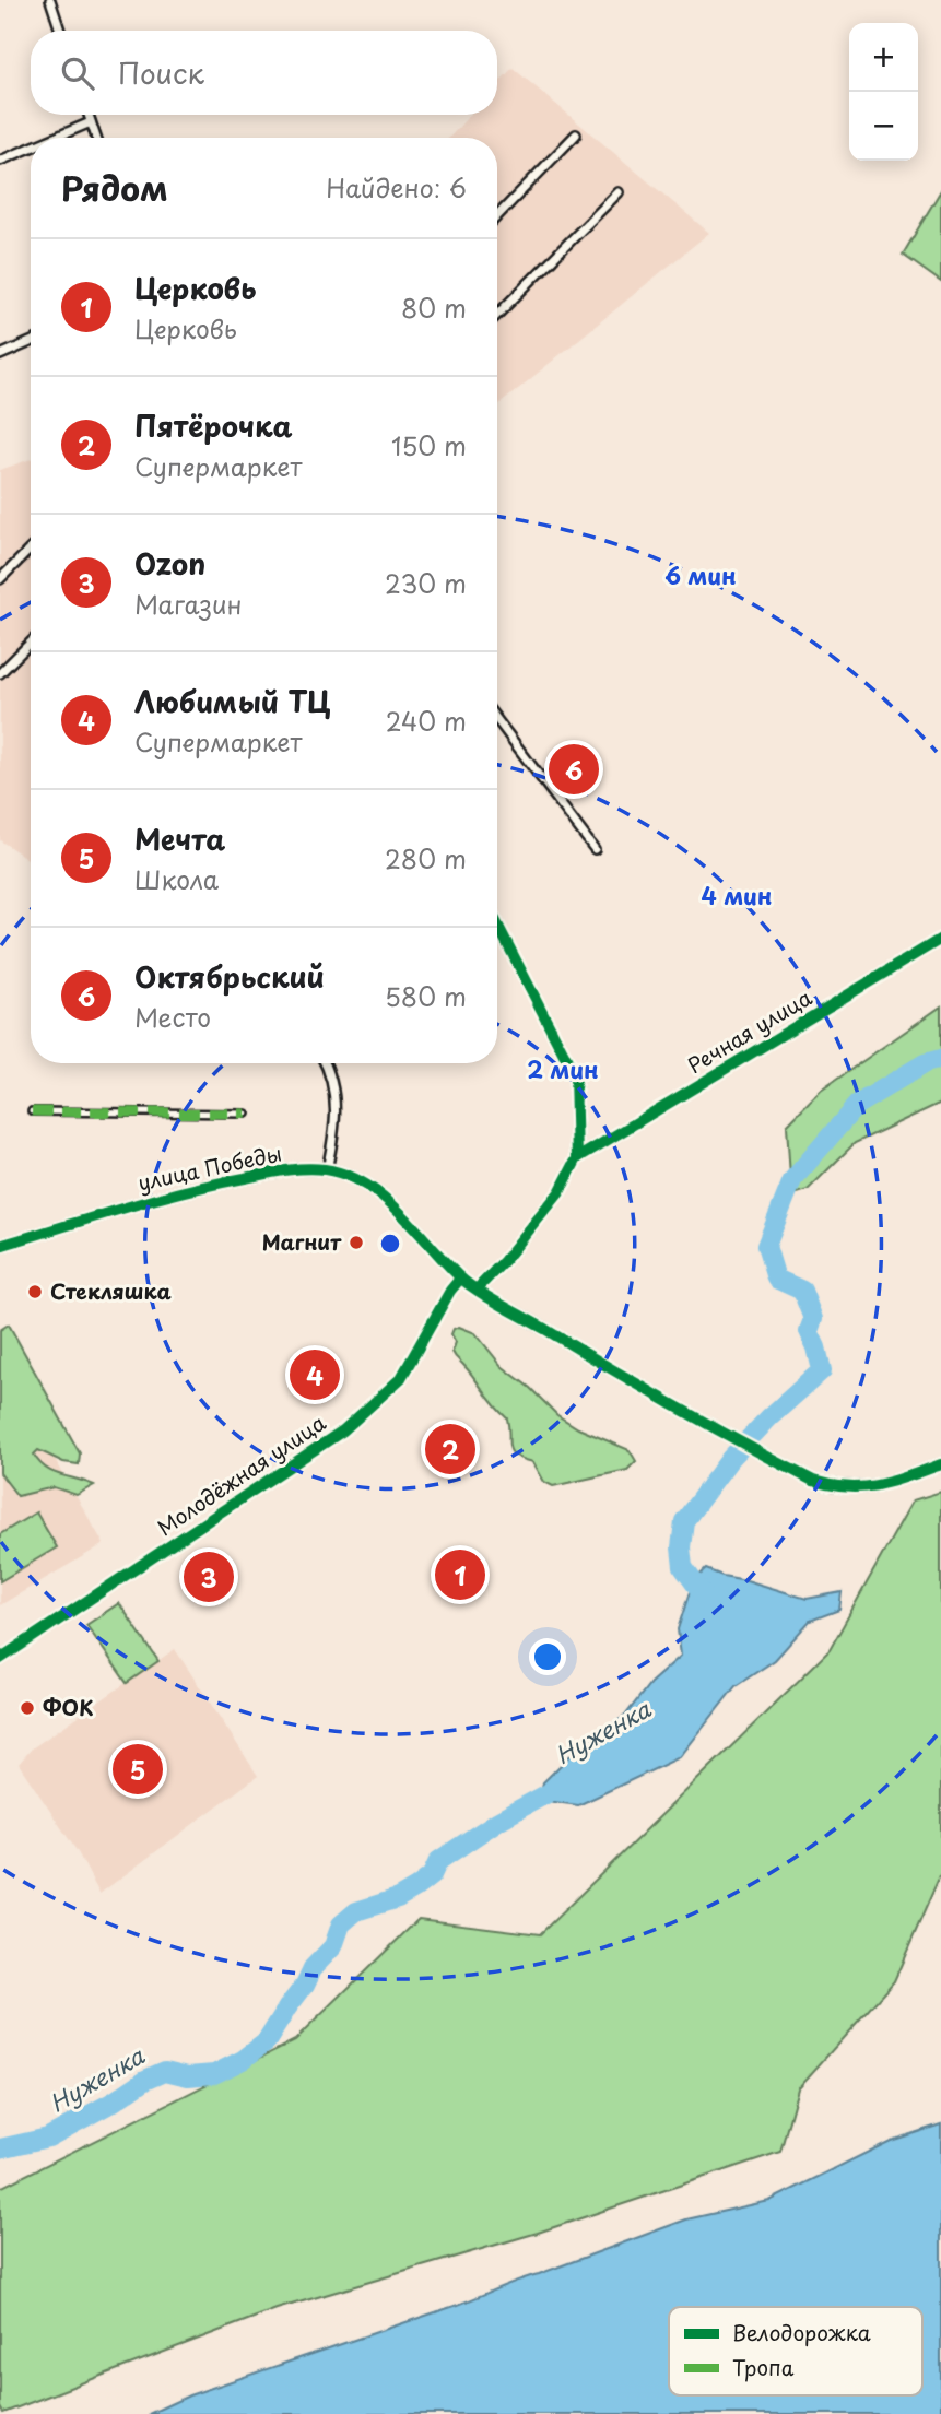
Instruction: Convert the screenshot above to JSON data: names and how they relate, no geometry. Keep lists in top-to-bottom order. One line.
{"streets":{"street":["Речная улица","улица Победы","Молодёжная улица"]},"crossings":[["улица Победы","Молодёжная улица"]],"water":["Нуженка"],"places":["Магнит","Стекляшка","ФОК"],"legend":["Велодорожка","Тропа"],"page":{"map_buttons":["+","−"],"search":"Поиск","heading":["Рядом","Найдено: 6"],"list":[{"mark":"1","name":"Церковь","note":"Церковь","value":"80 m"},{"mark":"2","name":"Пятёрочка","note":"Супермаркет","value":"150 m"},{"mark":"3","name":"Ozon","note":"Магазин","value":"230 m"},{"mark":"4","name":"Любимый ТЦ","note":"Супермаркет","value":"240 m"},{"mark":"5","name":"Мечта","note":"Школа","value":"280 m"},{"mark":"6","name":"Октябрьский","note":"Место","value":"580 m"}],"pins":["6","4","2","1","3","5"]},"rings":["6 мин","4 мин","2 мин"]}
